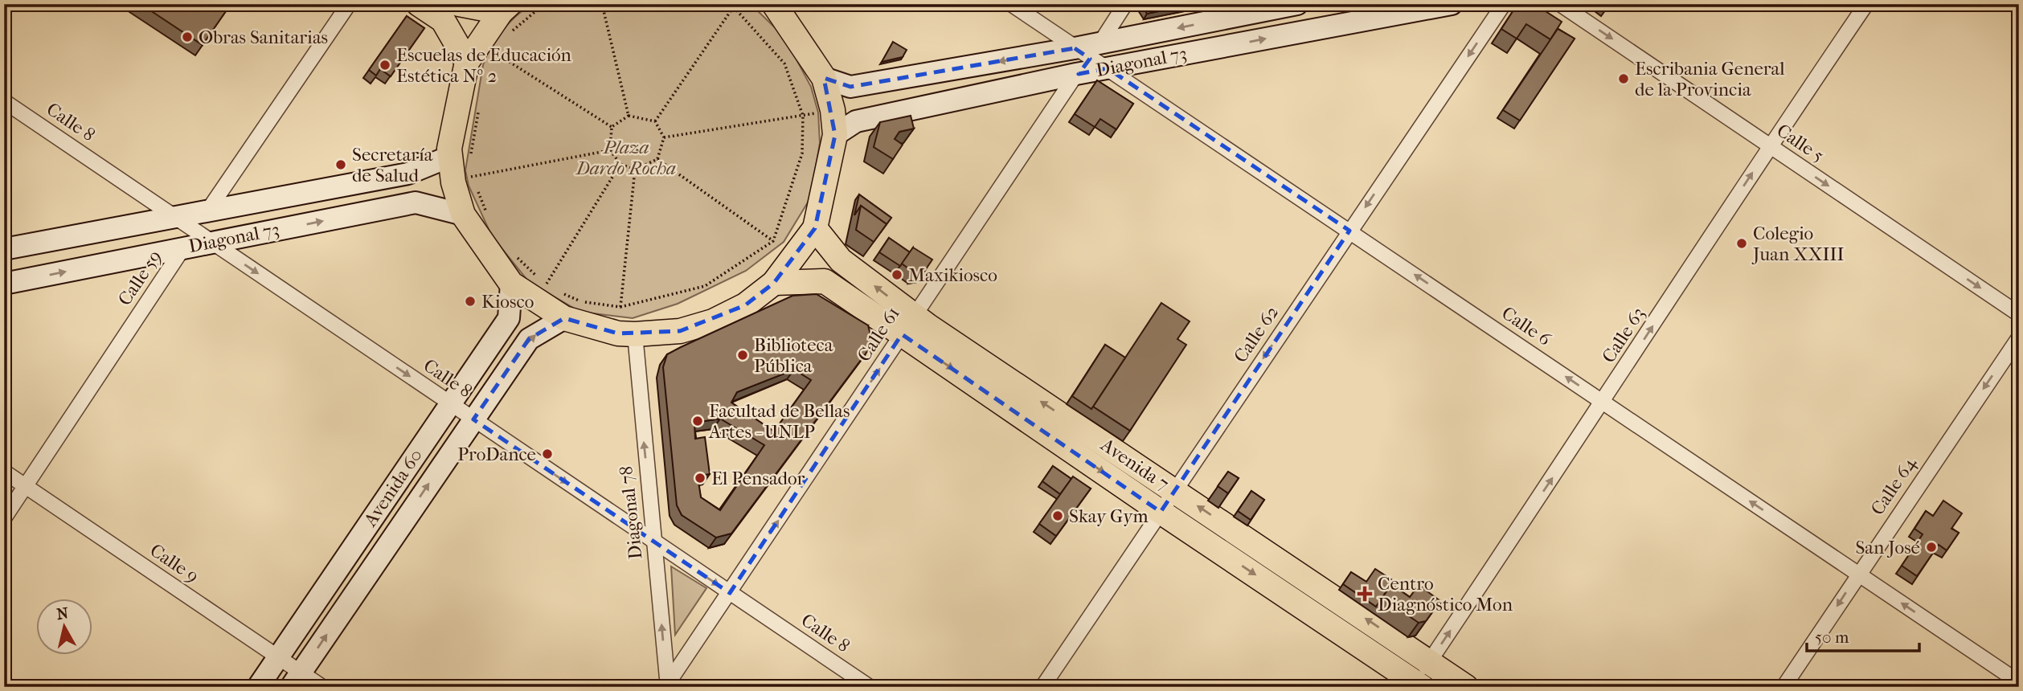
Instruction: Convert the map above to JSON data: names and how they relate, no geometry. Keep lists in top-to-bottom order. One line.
{"streets":{"main road":["Diagonal 73","Avenida 7","Avenida 60"],"street":["Calle 8","Calle 5","Calle 59","Calle 6","Calle 61","Calle 62","Calle 63","Calle 64","Diagonal 78","Calle 9"]},"crossings":[["Diagonal 73","Calle 8"],["Diagonal 73","Calle 59"],["Diagonal 73","Calle 6"],["Diagonal 73","Calle 61"],["Calle 8","Calle 59"],["Calle 8","Calle 61"],["Calle 8","Avenida 60"],["Calle 8","Diagonal 78"],["Calle 5","Calle 63"],["Calle 59","Calle 9"],["Calle 6","Calle 61"],["Calle 6","Calle 62"],["Calle 6","Calle 63"],["Calle 6","Calle 64"],["Calle 61","Avenida 7"],["Calle 61","Diagonal 78"],["Calle 62","Avenida 7"],["Calle 63","Avenida 7"],["Avenida 60","Calle 9"]],"one_way":["Calle 8","Calle 5","Calle 6","Calle 61","Calle 62","Calle 63","Calle 64","Diagonal 78"],"parks":["Plaza Dardo Rocha"],"places":{"other":["Obras Sanitarias","Escuelas de Educación Estética Nº 2","Escribania General de la Provincia","Secretaría de Salud","Colegio Juan XXIII","Maxikiosco","Kiosco","Biblioteca Pública","Facultad de Bellas Artes - UNLP","ProDance","El Pensador","Skay Gym","San José"],"health":["Centro Diagnóstico Mon"]},"scale_bar":"50 m","north":"top"}
